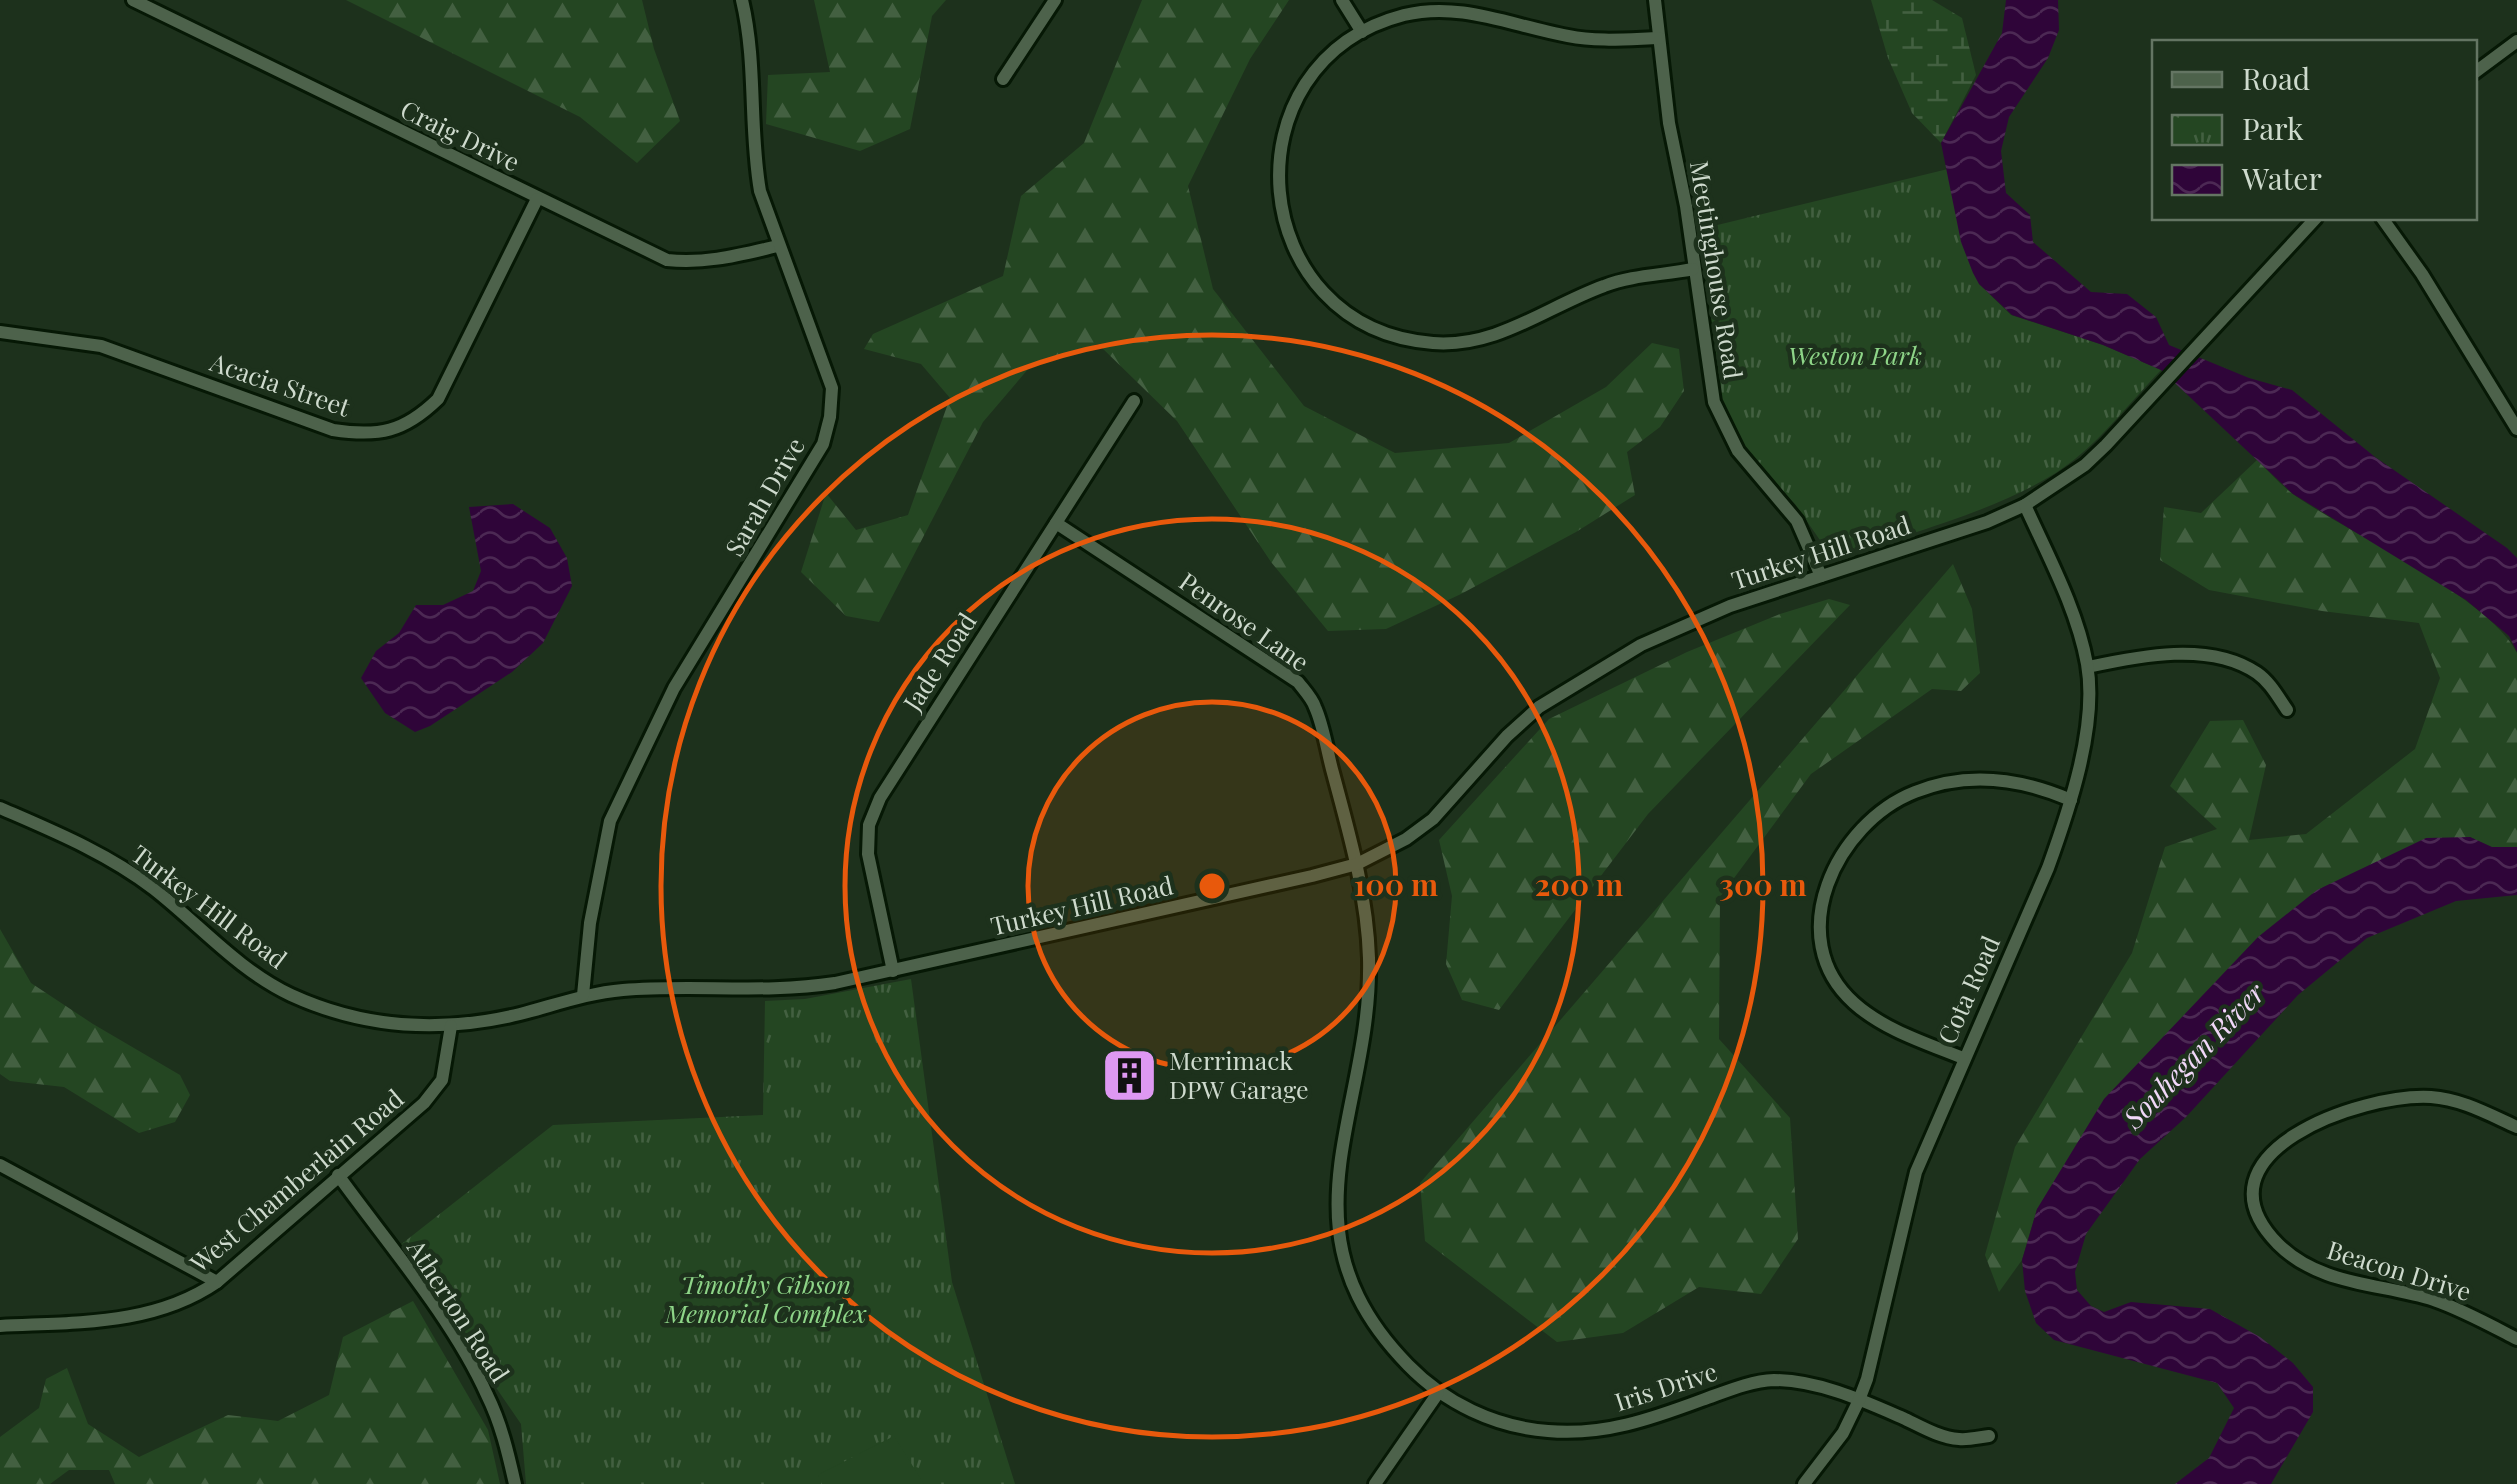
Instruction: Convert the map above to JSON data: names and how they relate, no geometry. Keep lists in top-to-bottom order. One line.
{"streets":{"street":["Craig Drive","Meetinghouse Road","Acacia Street","Sarah Drive","Turkey Hill Road","Penrose Lane","Jade Road","Cota Road","West Chamberlain Road","Beacon Drive","Atherton Road","Iris Drive"]},"crossings":[["Craig Drive","Acacia Street"],["Craig Drive","Sarah Drive"],["Meetinghouse Road","Turkey Hill Road"],["Sarah Drive","Turkey Hill Road"],["Turkey Hill Road","Penrose Lane"],["Turkey Hill Road","Jade Road"],["Turkey Hill Road","Cota Road"],["Turkey Hill Road","West Chamberlain Road"],["Turkey Hill Road","Iris Drive"],["Penrose Lane","Jade Road"],["Penrose Lane","Iris Drive"],["Cota Road","Iris Drive"],["West Chamberlain Road","Atherton Road"]],"water":["Souhegan River"],"parks":["Weston Park","Timothy Gibson Memorial Complex"],"places":{"building":["Merrimack DPW Garage"]},"legend":["Road","Park","Water"],"rings":["100 m","200 m","300 m"]}
